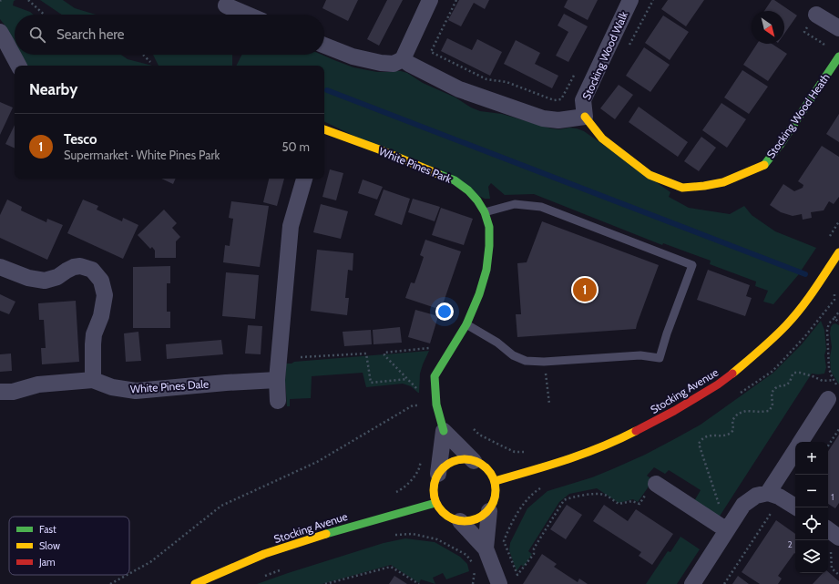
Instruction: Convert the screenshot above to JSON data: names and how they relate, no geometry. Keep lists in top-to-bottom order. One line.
{"streets":{"street":["Stocking Wood Walk","Stocking Wood Heath","White Pines Park","White Pines Dale","Stocking Avenue"]},"crossings":[["Stocking Wood Walk","Stocking Wood Heath"]],"house_numbers":["1","2"],"legend":["Fast","Slow","Jam"],"north":"bottom right","page":{"search":"Search here","heading":"Nearby","list":[{"mark":"1","name":"Tesco","note":"Supermarket · White Pines Park","value":"50 m"}],"pins":"1","map_buttons":["+","−"]}}
